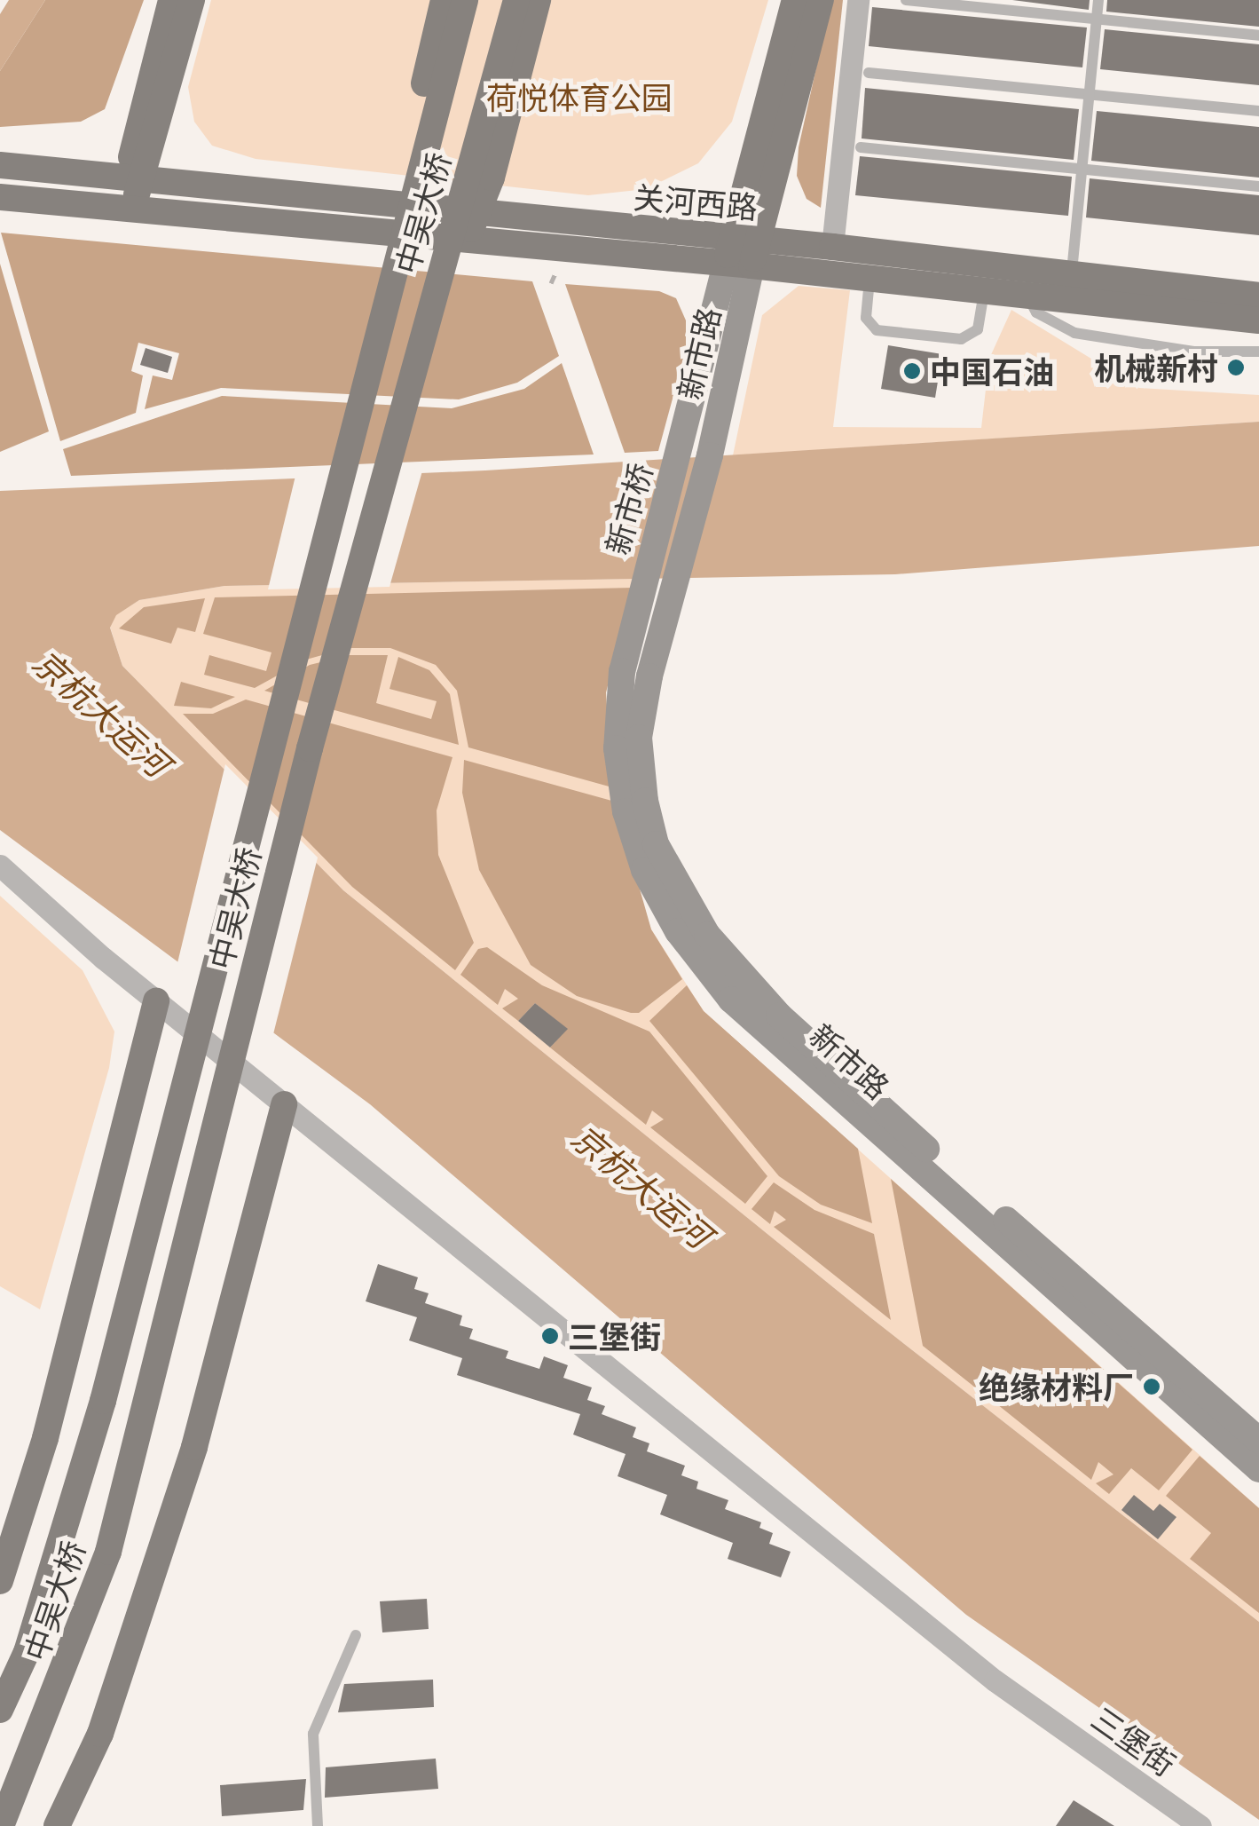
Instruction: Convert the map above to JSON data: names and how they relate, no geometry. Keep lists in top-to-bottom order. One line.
{"streets":{"main road":["关河西路","中吴大桥"],"street":["新市路","新市桥","三堡街"]},"crossings":[["关河西路","新市路"],["新市路","新市桥"]],"water":["京杭大运河"],"parks":["荷悦体育公园"],"places":["机械新村","中国石油","三堡街","绝缘材料厂"]}
